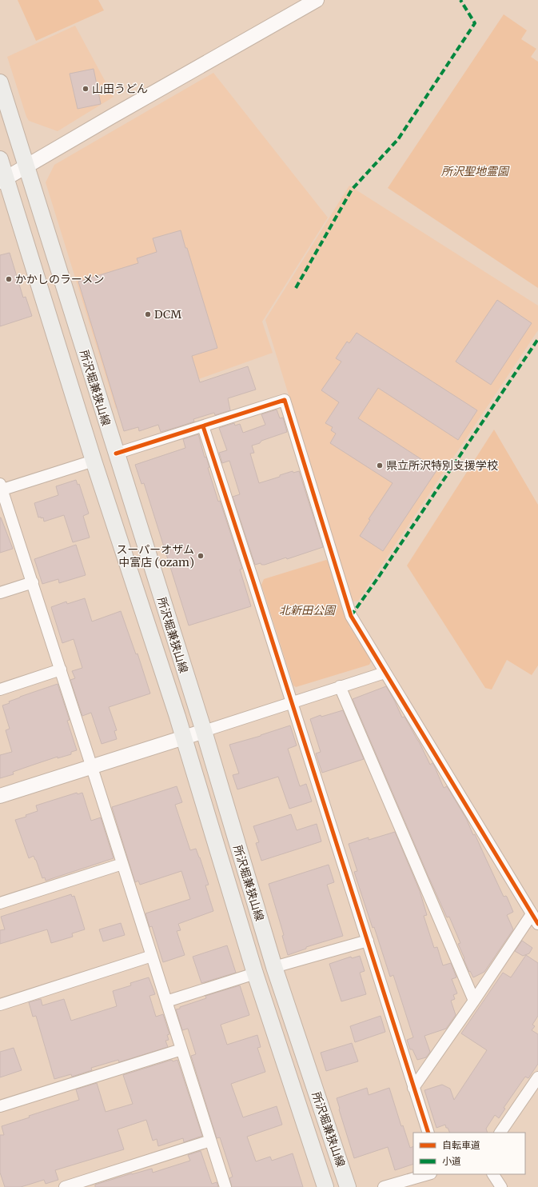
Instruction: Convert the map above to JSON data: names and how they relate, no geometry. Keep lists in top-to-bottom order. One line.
{"streets":{"main road":["所沢堀兼狭山線"]},"parks":["所沢聖地霊園","北新田公園"],"places":["山田うどん","かかしのラーメン","DCM","県立所沢特別支援学校","スーパーオザム 中富店 (ozam)"],"legend":["自転車道","小道"]}
